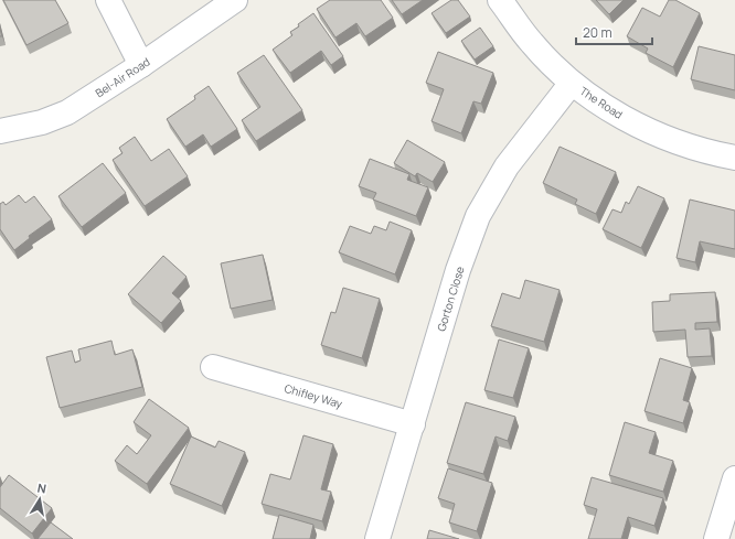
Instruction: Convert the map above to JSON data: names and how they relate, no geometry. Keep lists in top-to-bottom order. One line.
{"streets":{"street":["Bel-Air Road","The Road","Gorton Close","Chifley Way"]},"crossings":[["The Road","Gorton Close"],["Gorton Close","Chifley Way"]],"scale_bar":"20 m","north":"top"}
